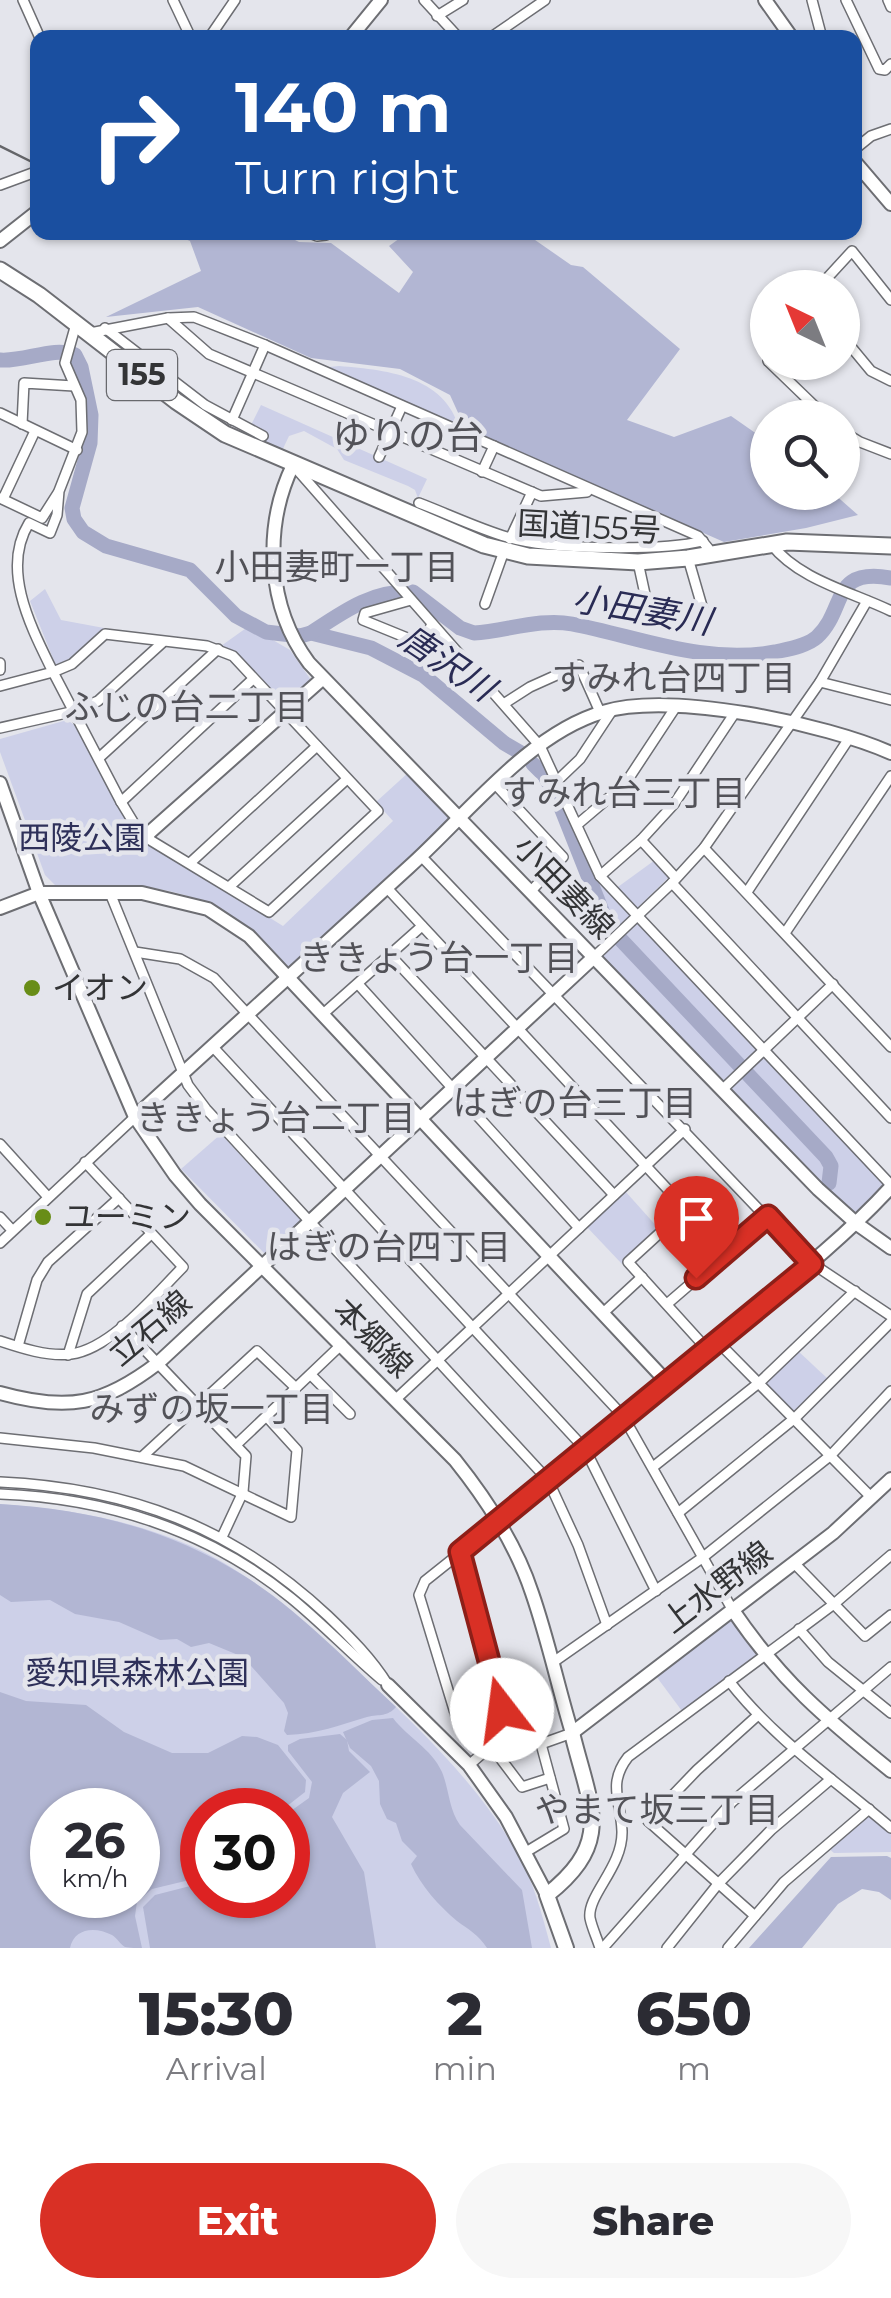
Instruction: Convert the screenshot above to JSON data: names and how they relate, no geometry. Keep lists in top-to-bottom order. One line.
{"streets":{"highway":["155","国道155号"],"street":["小田妻線","立石線","本郷線","上水野線"]},"crossings":[["国道155号","小田妻線"],["小田妻線","立石線"],["立石線","本郷線"],["本郷線","上水野線"]],"districts":["ゆりの台","小田妻町一丁目","すみれ台四丁目","ふじの台二丁目","すみれ台三丁目","ききょう台一丁目","はぎの台三丁目","ききょう台二丁目","はぎの台四丁目","みずの坂一丁目","やまて坂三丁目"],"water":["小田妻川","唐沢川"],"parks":["西陵公園","愛知県森林公園"],"places":["イオン","ユーミン"],"north":"top left","page":{"turn":["140 m","Turn right"],"speed":"26 km/h","limit":"30","eta":["15:30","Arrival","2","min","650","m"],"buttons":["Exit","Share"]}}
